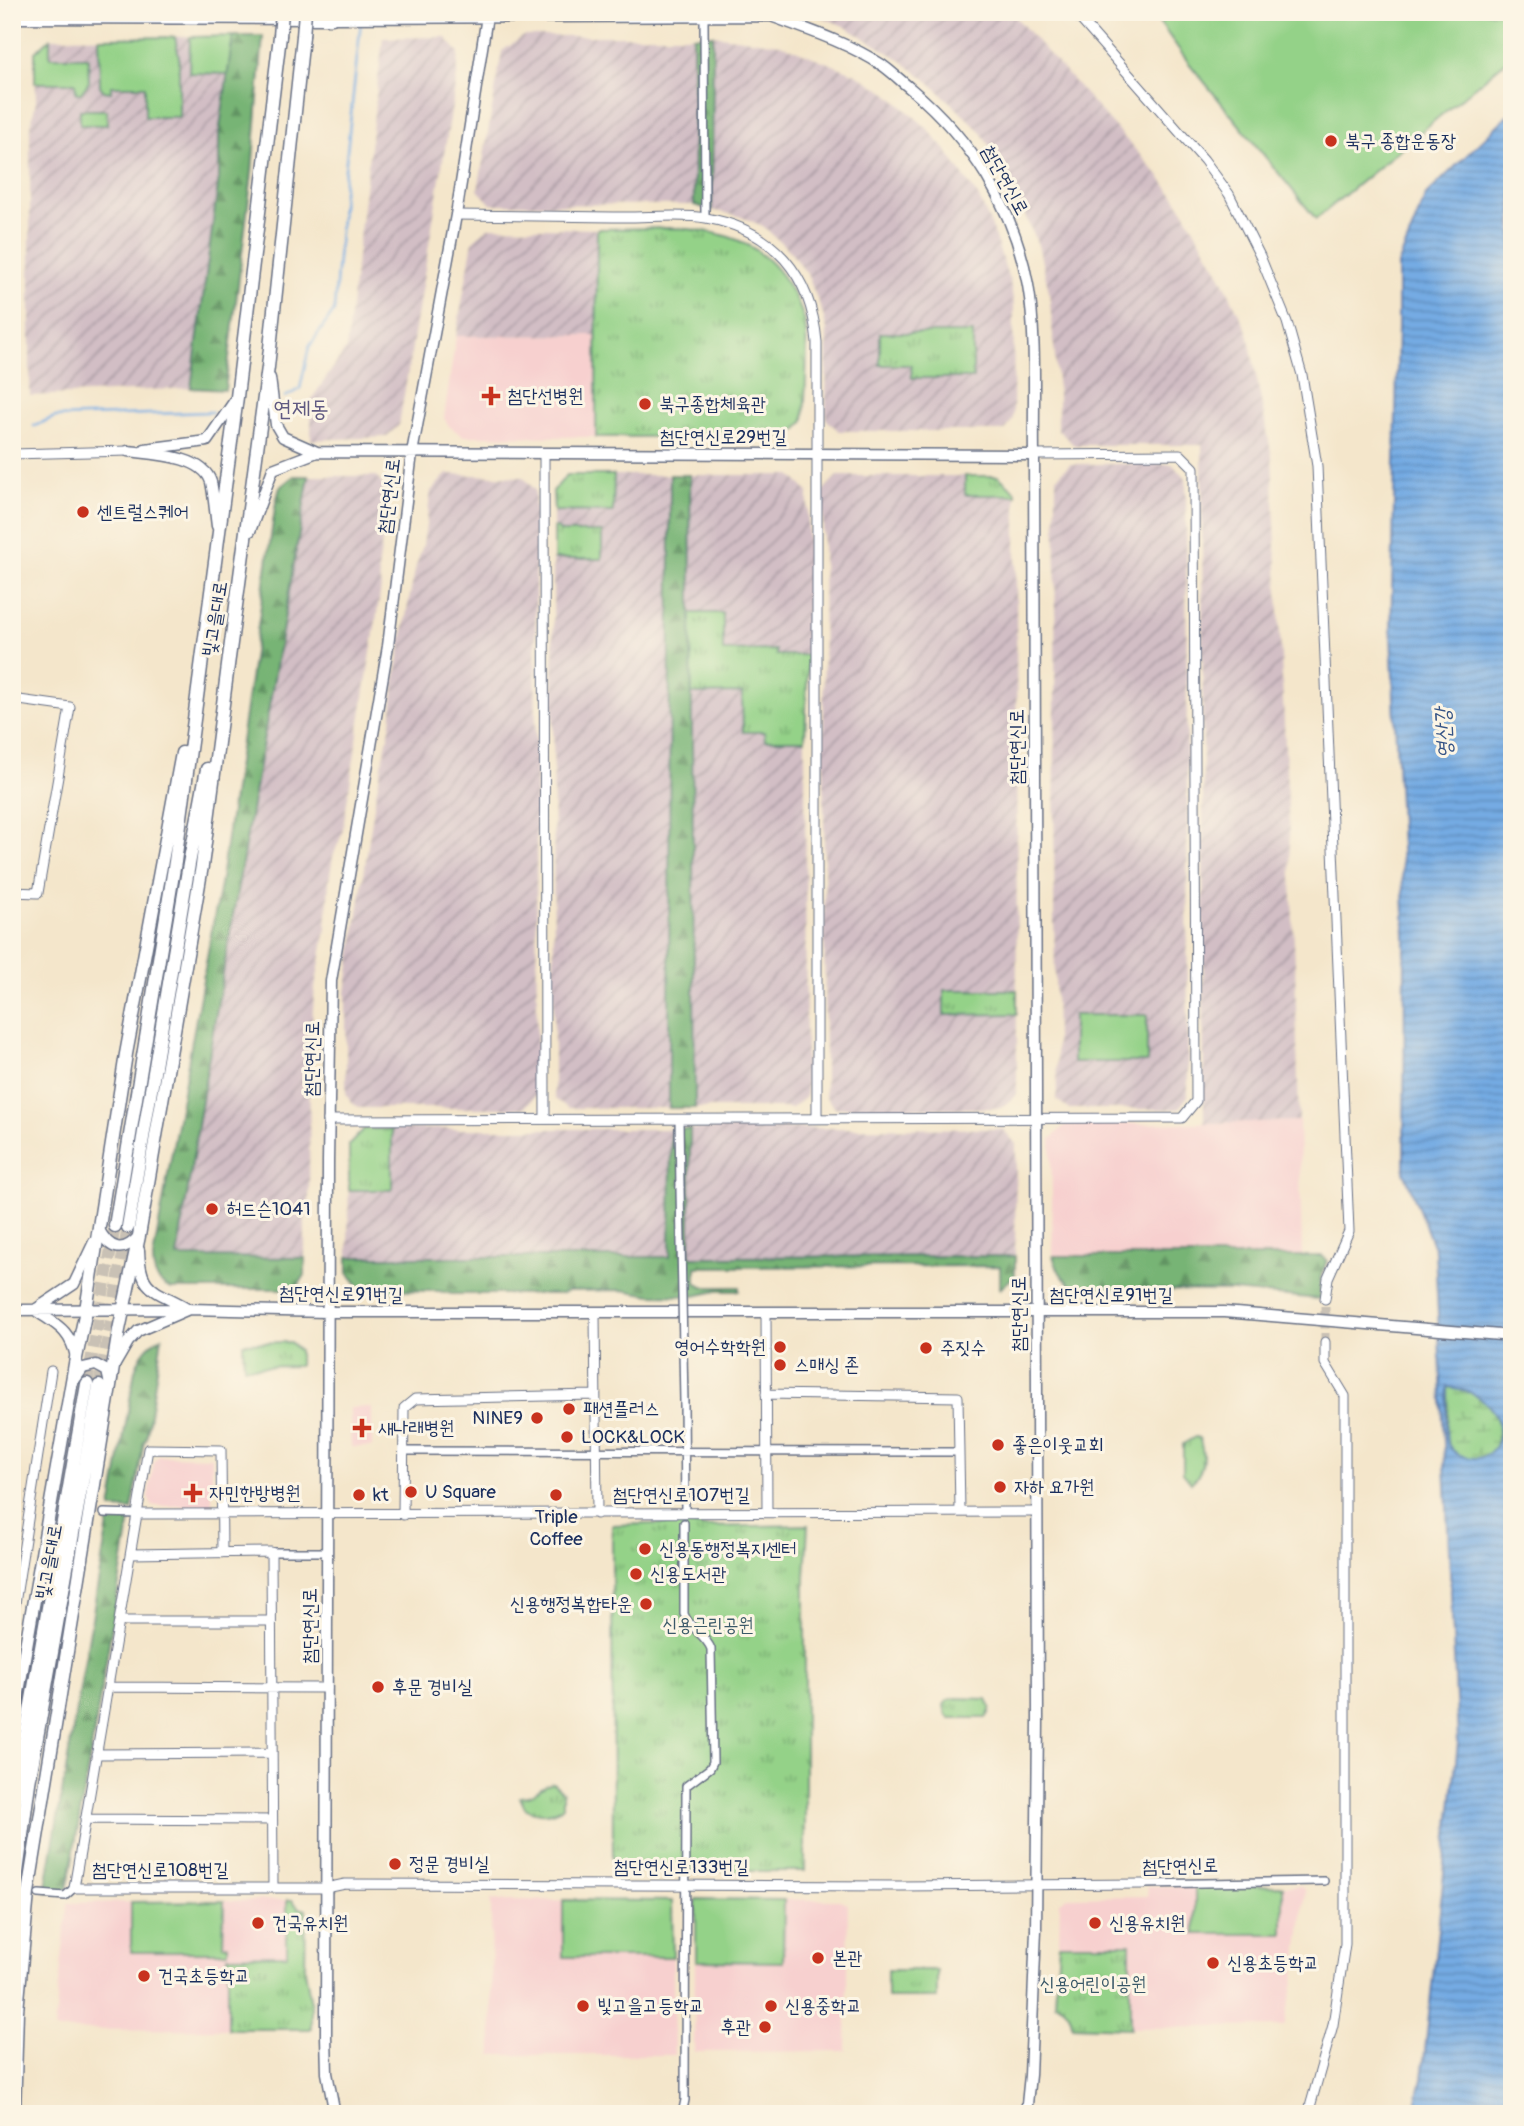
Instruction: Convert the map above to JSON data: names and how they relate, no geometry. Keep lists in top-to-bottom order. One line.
{"streets":{"main road":["빛고을대로"],"street":["첨단연신로","첨단연신로29번길","첨단연신로91번길","첨단연신로107번길","첨단연신로133번길","첨단연신로108번길"]},"crossings":[["첨단연신로","첨단연신로29번길"],["첨단연신로","첨단연신로91번길"],["첨단연신로","첨단연신로107번길"],["첨단연신로","첨단연신로133번길"],["첨단연신로","첨단연신로108번길"],["첨단연신로133번길","첨단연신로108번길"]],"districts":["연제동"],"water":["영산강"],"parks":["신용근린공원","신용어린이공원"],"places":{"other":["북구 종합운동장","북구종합체육관","센트럴스퀘어","허드슨1041","영어수학학원","주짓수","스매싱 존","패션플러스","NINE9","LOCK&LOCK","좋은이웃교회","자하 요가원","U Square","kt","Triple Coffee","신용동행정복지센터","신용도서관","신용행정복합타운","후문 경비실","정문 경비실","건국유치원","신용유치원","본관","신용초등학교","건국초등학교","빛고을고등학교","신용중학교","후관"],"health":["첨단선병원","새나래병원","자민한방병원"]}}
